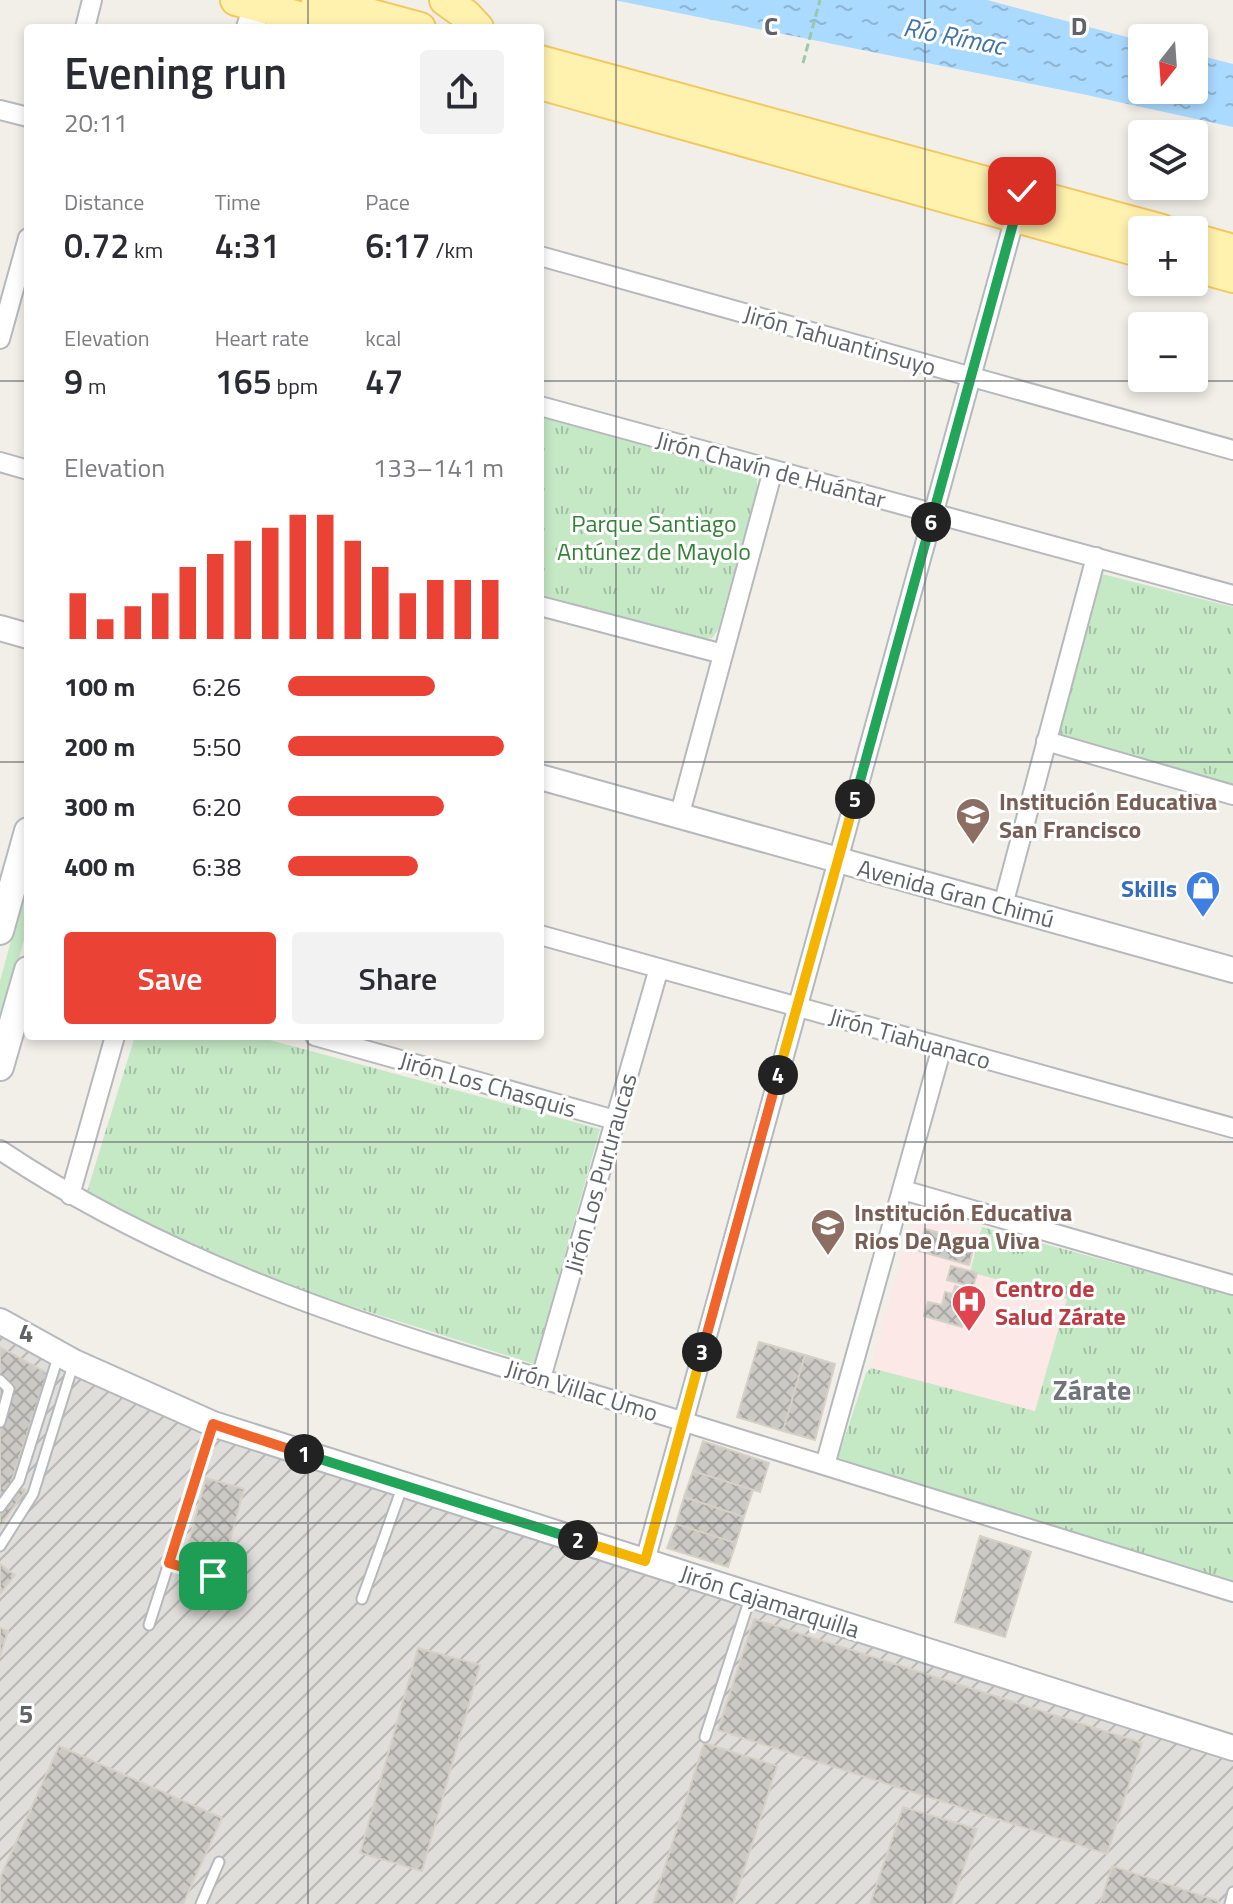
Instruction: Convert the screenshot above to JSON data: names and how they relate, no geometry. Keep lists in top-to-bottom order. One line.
{"streets":{"street":["Jirón Tahuantinsuyo","Jirón Chavín de Huántar","Avenida Gran Chimú","Jirón Tiahuanaco","Jirón Los Chasquis","Jirón Los Pururaucas","Jirón Villac Umo","Jirón Cajamarquilla"]},"crossings":[["Jirón Tiahuanaco","Jirón Los Pururaucas"],["Jirón Los Chasquis","Jirón Los Pururaucas"],["Jirón Los Pururaucas","Jirón Villac Umo"]],"districts":["Zárate"],"water":["Río Rímac"],"parks":["Parque Santiago Antúnez de Mayolo"],"places":{"school or university":["Institución Educativa San Francisco","Institución Educativa Rios De Agua Viva"],"shop":["Skills"],"hospital":["Centro de Salud Zárate"]},"north":"bottom","page":{"map_buttons":["+","−"],"heading":["Evening run","20:11"],"stats":[["Distance","0.72 km"],["Time","4:31"],["Pace","6:17 /km"],["Elevation","9 m"],["Heart rate","165 bpm"],["kcal","47"]],"chart":["Elevation","133–141 m"],"pins":["6","5","4","3","1","2"],"list":[{"name":"100 m","note":"6:26"},{"name":"200 m","note":"5:50"},{"name":"300 m","note":"6:20"},{"name":"400 m","note":"6:38"}],"buttons":["Save","Share"]},"grid":{"columns":["C","D"],"rows":["4","5"]}}
